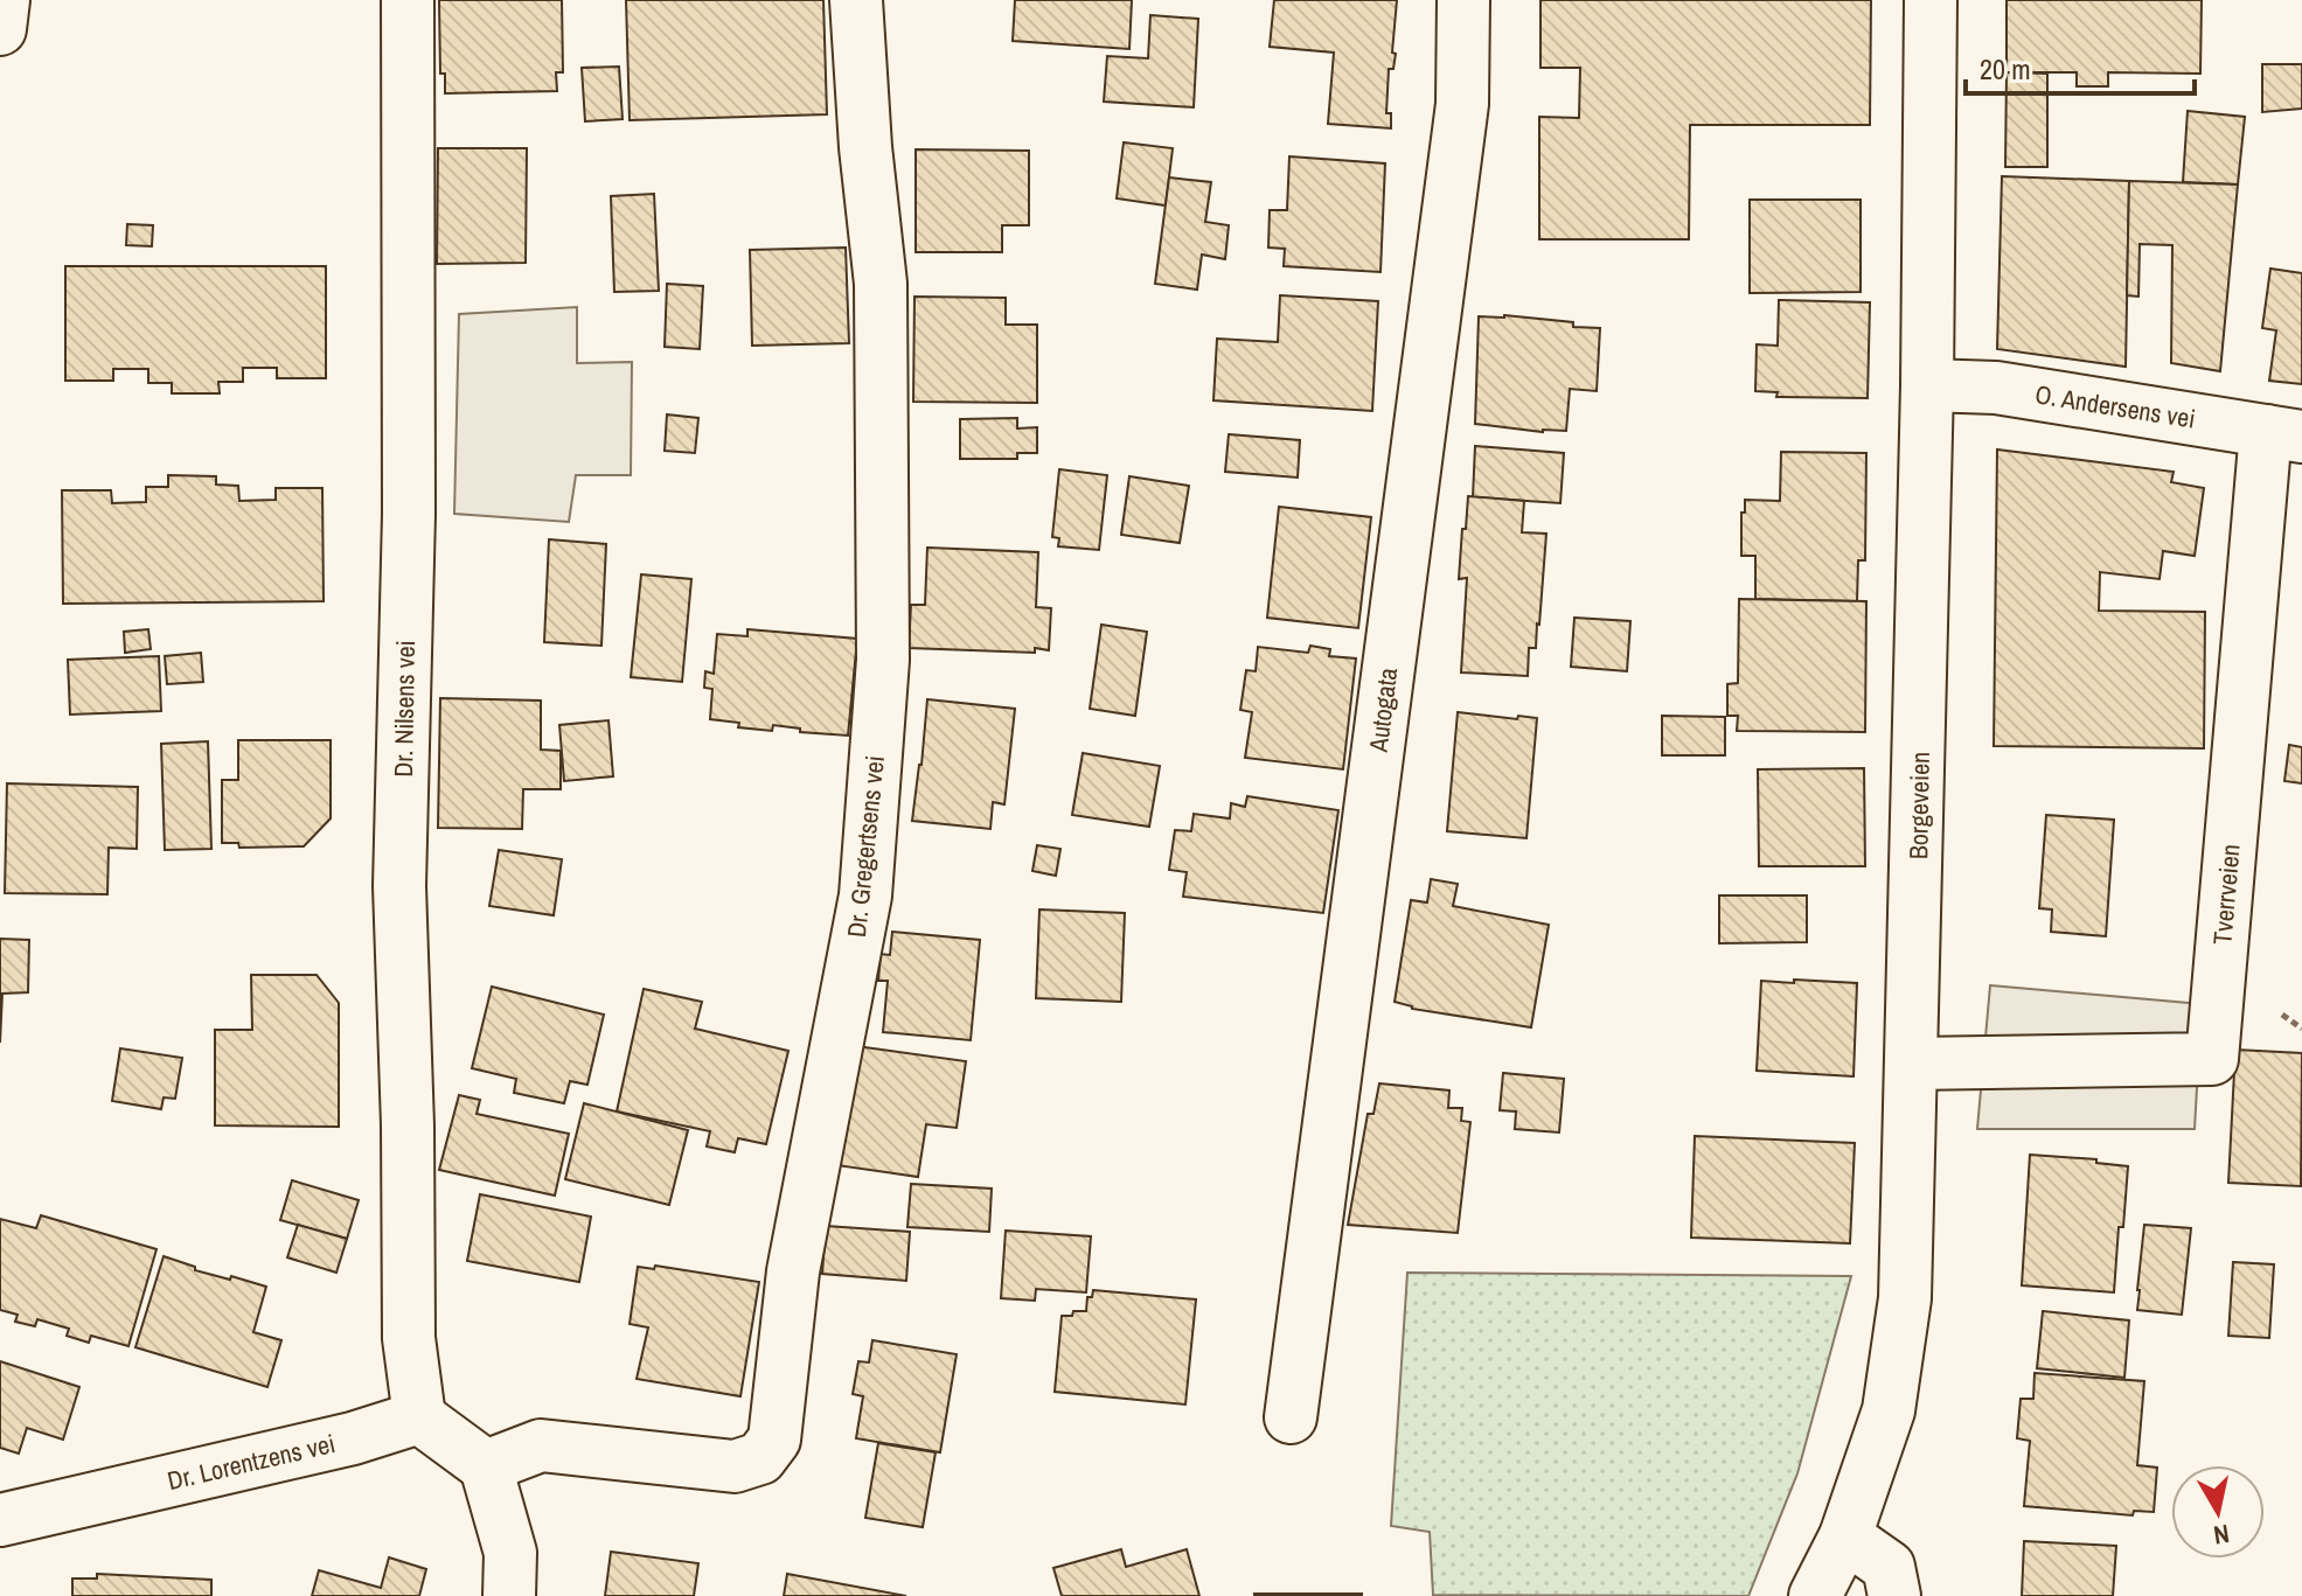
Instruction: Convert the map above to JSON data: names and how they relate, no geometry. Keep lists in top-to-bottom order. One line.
{"streets":{"street":["O. Andersens vei","Dr. Nilsens vei","Autogata","Borgeveien","Dr. Gregertsens vei","Tverrveien","Dr. Lorentzens vei"]},"crossings":[["O. Andersens vei","Borgeveien"],["O. Andersens vei","Tverrveien"],["Dr. Nilsens vei","Dr. Lorentzens vei"],["Borgeveien","Tverrveien"]],"scale_bar":"20 m","north":"bottom"}
